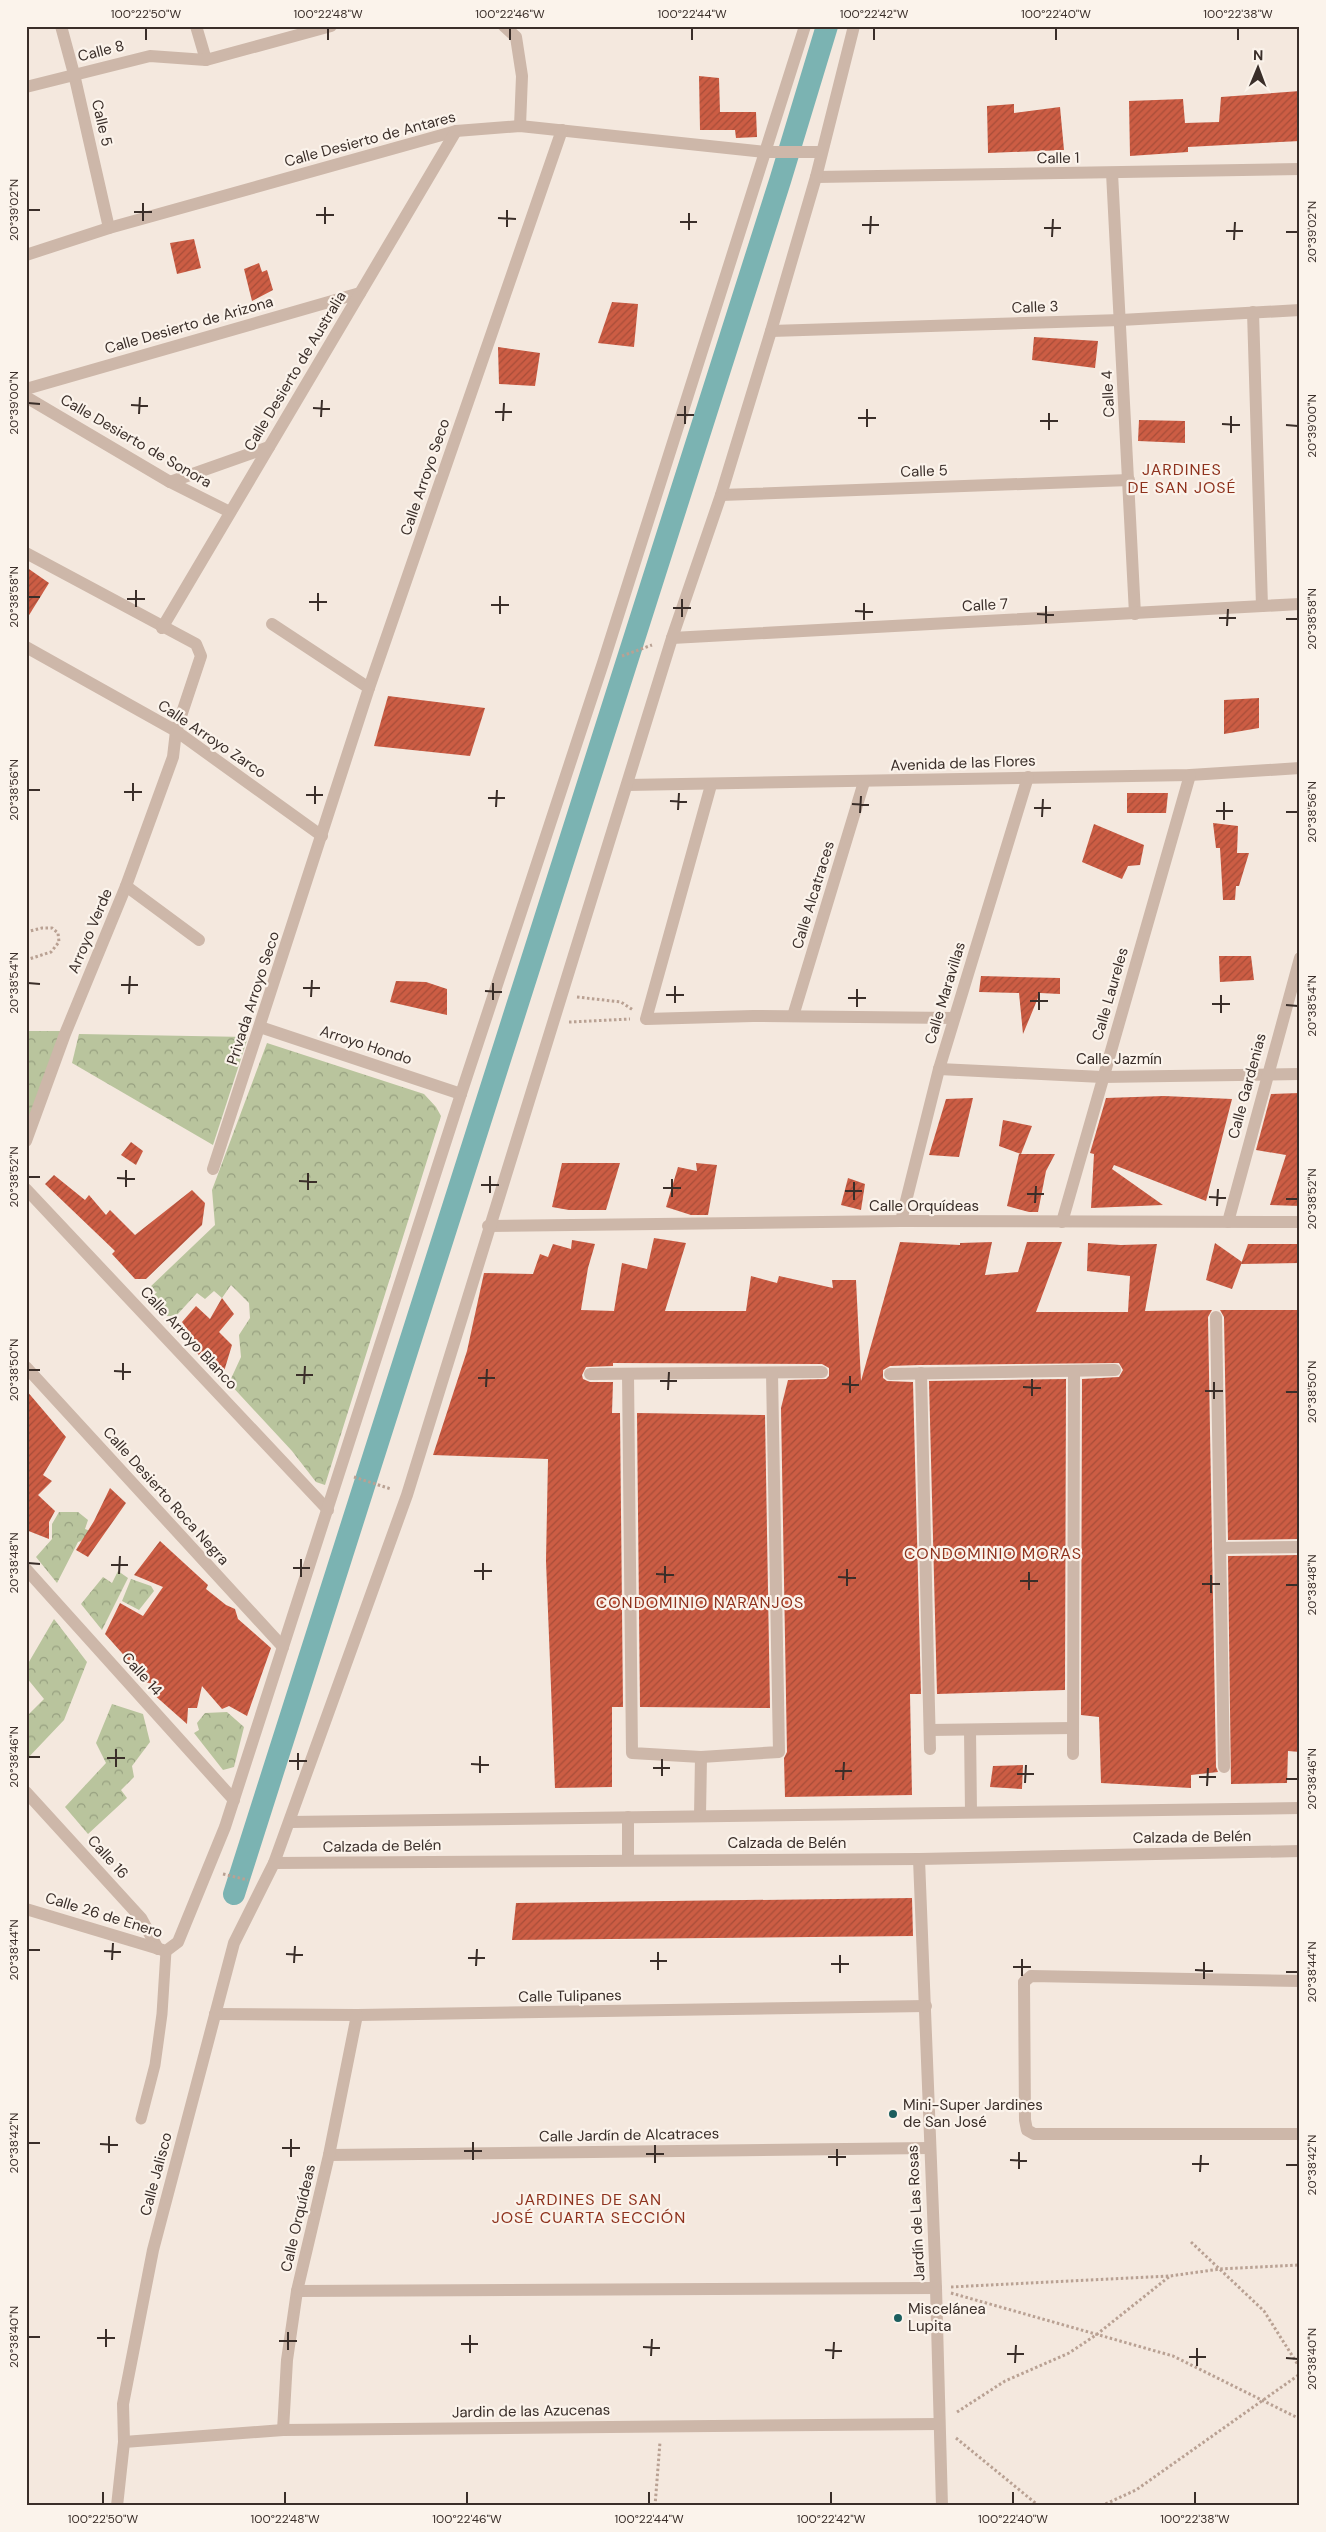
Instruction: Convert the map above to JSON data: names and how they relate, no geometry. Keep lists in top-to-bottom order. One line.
{"streets":{"street":["Calle 8","Calle 5","Calle Desierto de Antares","Calle 1","Calle 3","Calle Desierto de Arizona","Calle Desierto de Australia","Calle 4","Calle Desierto de Sonora","Calle Arroyo Seco","Calle 7","Calle Arroyo Zarco","Avenida de las Flores","Calle Alcatraces","Arroyo Verde","Calle Maravillas","Calle Laureles","Privada Arroyo Seco","Arroyo Hondo","Calle Jazmín","Calle Gardenias","Calle Orquídeas","Calle Arroyo Blanco","Calle Desierto Roca Negra","Calle 14","Calzada de Belén","Calle 16","Calle 26 de Enero","Calle Tulipanes","Calle Jardín de Alcatraces","Calle Jalisco","Jardín de Las Rosas","Jardin de las Azucenas"]},"crossings":[["Calle 8","Calle 5"],["Calle 5","Calle Desierto de Antares"],["Calle 5","Calle 4"],["Calle 5","Calle Jalisco"],["Calle Desierto de Antares","Calle Desierto de Australia"],["Calle Desierto de Antares","Calle Arroyo Seco"],["Calle Desierto de Antares","Calle Jalisco"],["Calle 1","Calle 4"],["Calle 1","Calle Jalisco"],["Calle 3","Calle 4"],["Calle 3","Calle Jalisco"],["Calle Desierto de Arizona","Calle Desierto de Australia"],["Calle Desierto de Australia","Calle Desierto de Sonora"],["Calle Desierto de Australia","Arroyo Verde"],["Calle 4","Calle 7"],["Calle Arroyo Seco","Calle Arroyo Zarco"],["Calle Arroyo Seco","Privada Arroyo Seco"],["Calle 7","Calle Jalisco"],["Calle Arroyo Zarco","Arroyo Verde"],["Calle Arroyo Zarco","Privada Arroyo Seco"],["Avenida de las Flores","Calle Alcatraces"],["Avenida de las Flores","Calle Maravillas"],["Avenida de las Flores","Calle Laureles"],["Avenida de las Flores","Calle Jalisco"],["Calle Maravillas","Calle Jazmín"],["Calle Maravillas","Calle Orquídeas"],["Calle Laureles","Calle Jazmín"],["Calle Laureles","Calle Orquídeas"],["Privada Arroyo Seco","Arroyo Hondo"],["Calle Jazmín","Calle Gardenias"],["Calle Gardenias","Calle Orquídeas"],["Calle Orquídeas","Calle Tulipanes"],["Calle Orquídeas","Calle Jardín de Alcatraces"],["Calle Orquídeas","Calle Jalisco"],["Calle Orquídeas","Jardin de las Azucenas"],["Calzada de Belén","Calle Jalisco"],["Calzada de Belén","Jardín de Las Rosas"],["Calle 16","Calle 26 de Enero"],["Calle Tulipanes","Calle Jalisco"],["Calle Tulipanes","Jardín de Las Rosas"],["Calle Jardín de Alcatraces","Jardín de Las Rosas"],["Calle Jalisco","Jardin de las Azucenas"],["Jardín de Las Rosas","Jardin de las Azucenas"]],"districts":["JARDINES DE SAN JOSÉ","CONDOMINIO MORAS","CONDOMINIO NARANJOS","JARDINES DE SAN JOSÉ CUARTA SECCIÓN"],"places":["Mini-Super Jardines de San José","Miscelánea Lupita"],"north":"top","coordinates":["100°22'50\"W","100°22'48\"W","100°22'46\"W","100°22'44\"W","100°22'42\"W","100°22'40\"W","100°22'38\"W","20°39'02\"N","20°39'00\"N","20°38'58\"N","20°38'56\"N","20°38'54\"N","20°38'52\"N","20°38'50\"N","20°38'48\"N","20°38'46\"N","20°38'44\"N","20°38'42\"N","20°38'40\"N"]}
